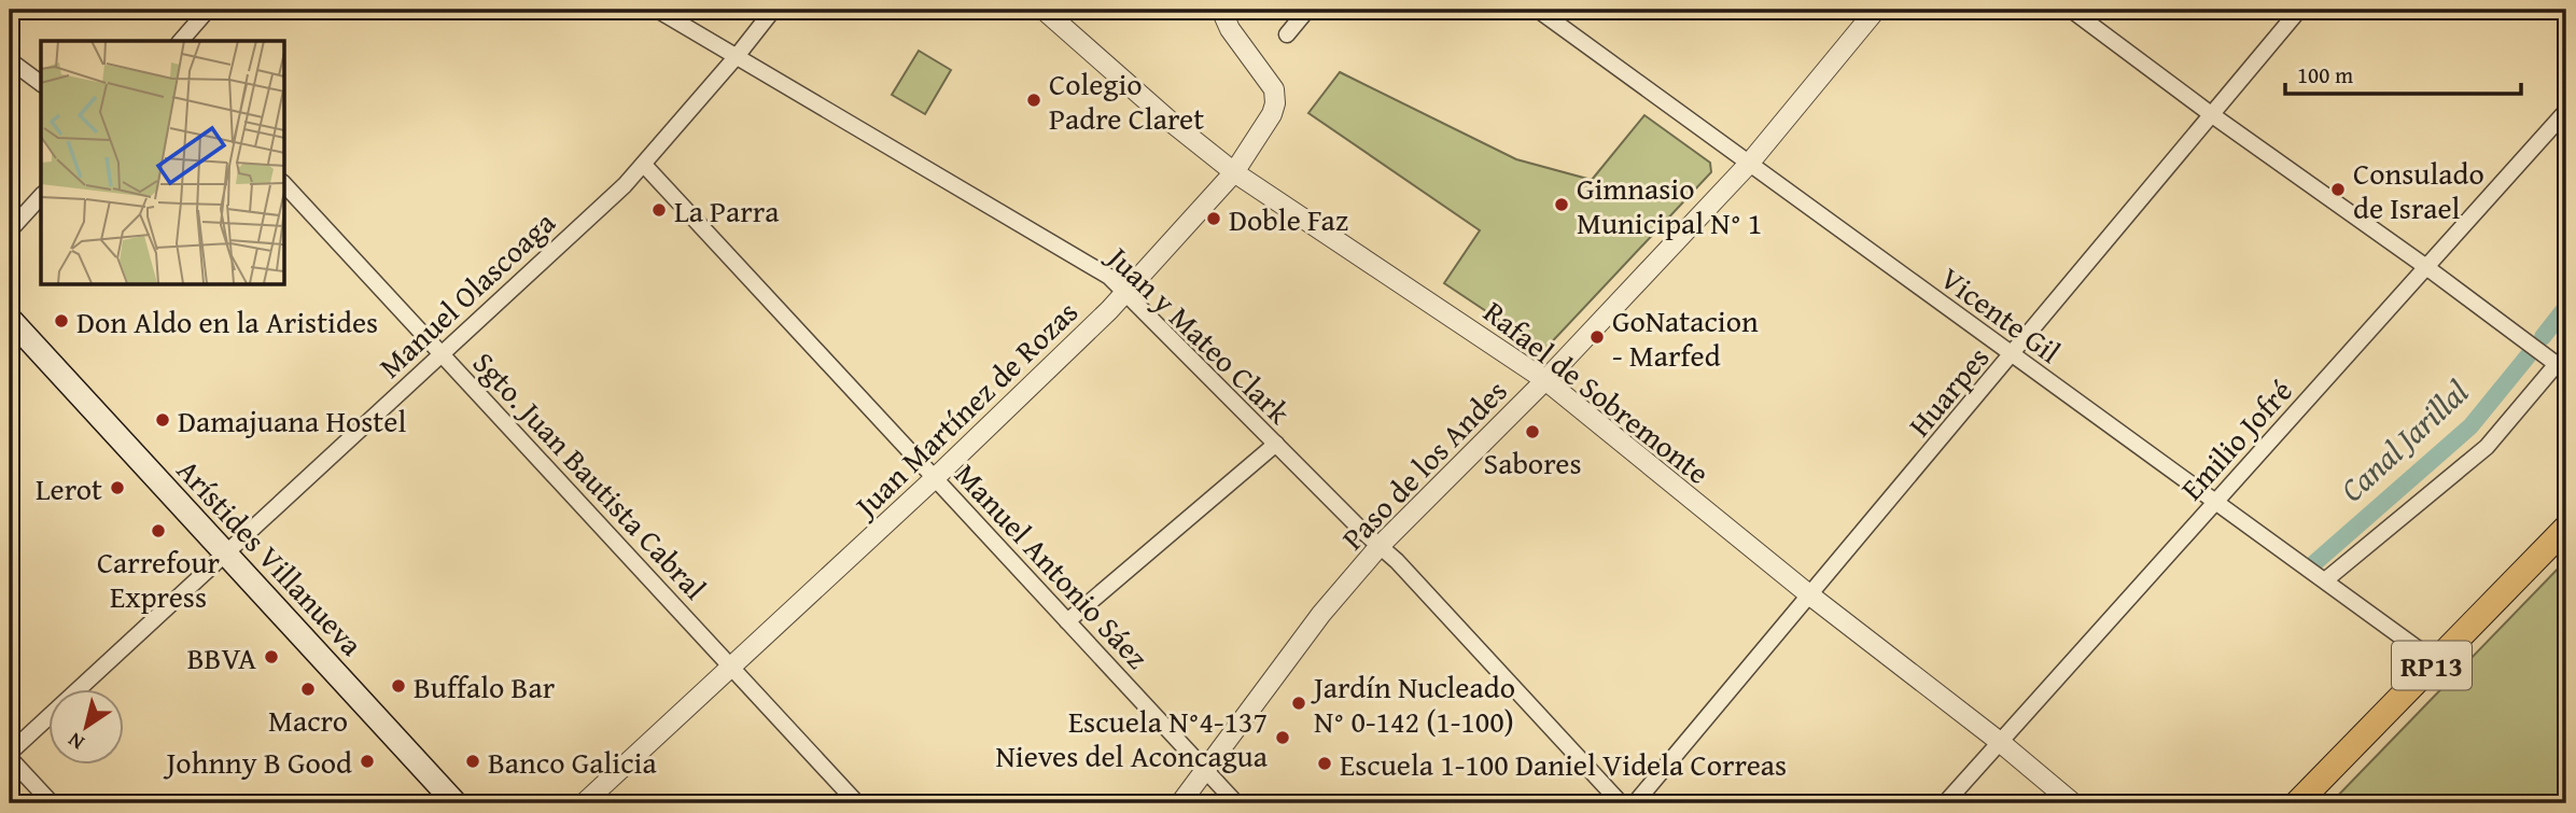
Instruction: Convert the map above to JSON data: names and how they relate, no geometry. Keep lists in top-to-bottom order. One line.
{"streets":{"main road":["Arístides Villanueva","RP13"],"street":["Manuel Olascoaga","Vicente Gil","Juan y Mateo Clark","Huarpes","Rafael de Sobremonte","Juan Martínez de Rozas","Emilio Jofré","Paso de los Andes","Sgto. Juan Bautista Cabral","Manuel Antonio Sáez"]},"crossings":[["Manuel Olascoaga","Juan y Mateo Clark"],["Manuel Olascoaga","Sgto. Juan Bautista Cabral"],["Manuel Olascoaga","Arístides Villanueva"],["Manuel Olascoaga","Manuel Antonio Sáez"],["Vicente Gil","Huarpes"],["Vicente Gil","Emilio Jofré"],["Vicente Gil","Paso de los Andes"],["Vicente Gil","RP13"],["Juan y Mateo Clark","Juan Martínez de Rozas"],["Juan y Mateo Clark","Paso de los Andes"],["Huarpes","Rafael de Sobremonte"],["Rafael de Sobremonte","Juan Martínez de Rozas"],["Rafael de Sobremonte","Emilio Jofré"],["Rafael de Sobremonte","Paso de los Andes"],["Juan Martínez de Rozas","Sgto. Juan Bautista Cabral"],["Juan Martínez de Rozas","Manuel Antonio Sáez"],["Paso de los Andes","Manuel Antonio Sáez"]],"water":["Canal Jarillal"],"places":["Colegio Padre Claret","Consulado de Israel","Gimnasio Municipal N° 1","La Parra","Doble Faz","Don Aldo en la Aristides","GoNatacion - Marfed","Damajuana Hostel","Sabores","Lerot","Carrefour Express","BBVA","Buffalo Bar","Macro","Jardín Nucleado N° 0-142 (1-100)","Escuela N°4-137 Nieves del Aconcagua","Johnny B Good","Banco Galicia","Escuela 1-100 Daniel Videla Correas"],"scale_bar":"100 m","north":"bottom left"}
